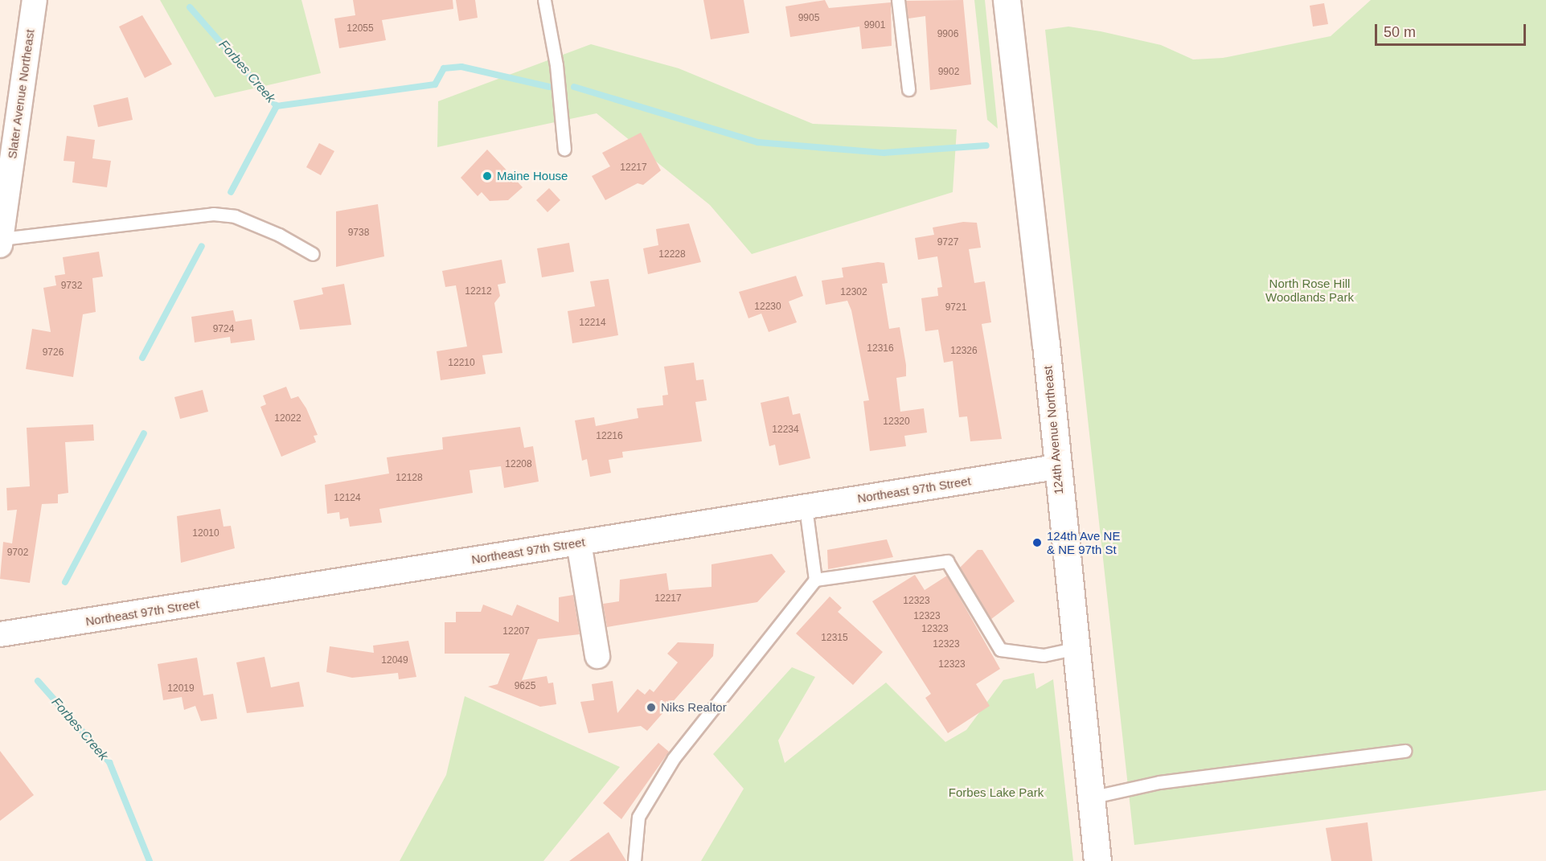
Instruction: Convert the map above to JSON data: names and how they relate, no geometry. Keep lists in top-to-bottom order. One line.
{"streets":{"main road":["124th Avenue Northeast"],"street":["Slater Avenue Northeast","Northeast 97th Street"]},"crossings":[["124th Avenue Northeast","Northeast 97th Street"]],"water":["Forbes Creek"],"parks":["North Rose Hill Woodlands Park","Forbes Lake Park"],"places":["Maine House","124th Ave NE & NE 97th St","Niks Realtor"],"house_numbers":["9905","9901","12055","9906","9902","12217","9738","9727","12228","9732","12212","12302","12230","9721","12214","9724","12316","12326","9726","12210","12022","12320","12234","12216","12208","12128","12124","12010","9702","12217","12323","12323","12323","12207","12315","12323","12049","12323","9625","12019"],"scale_bar":"50 m"}
